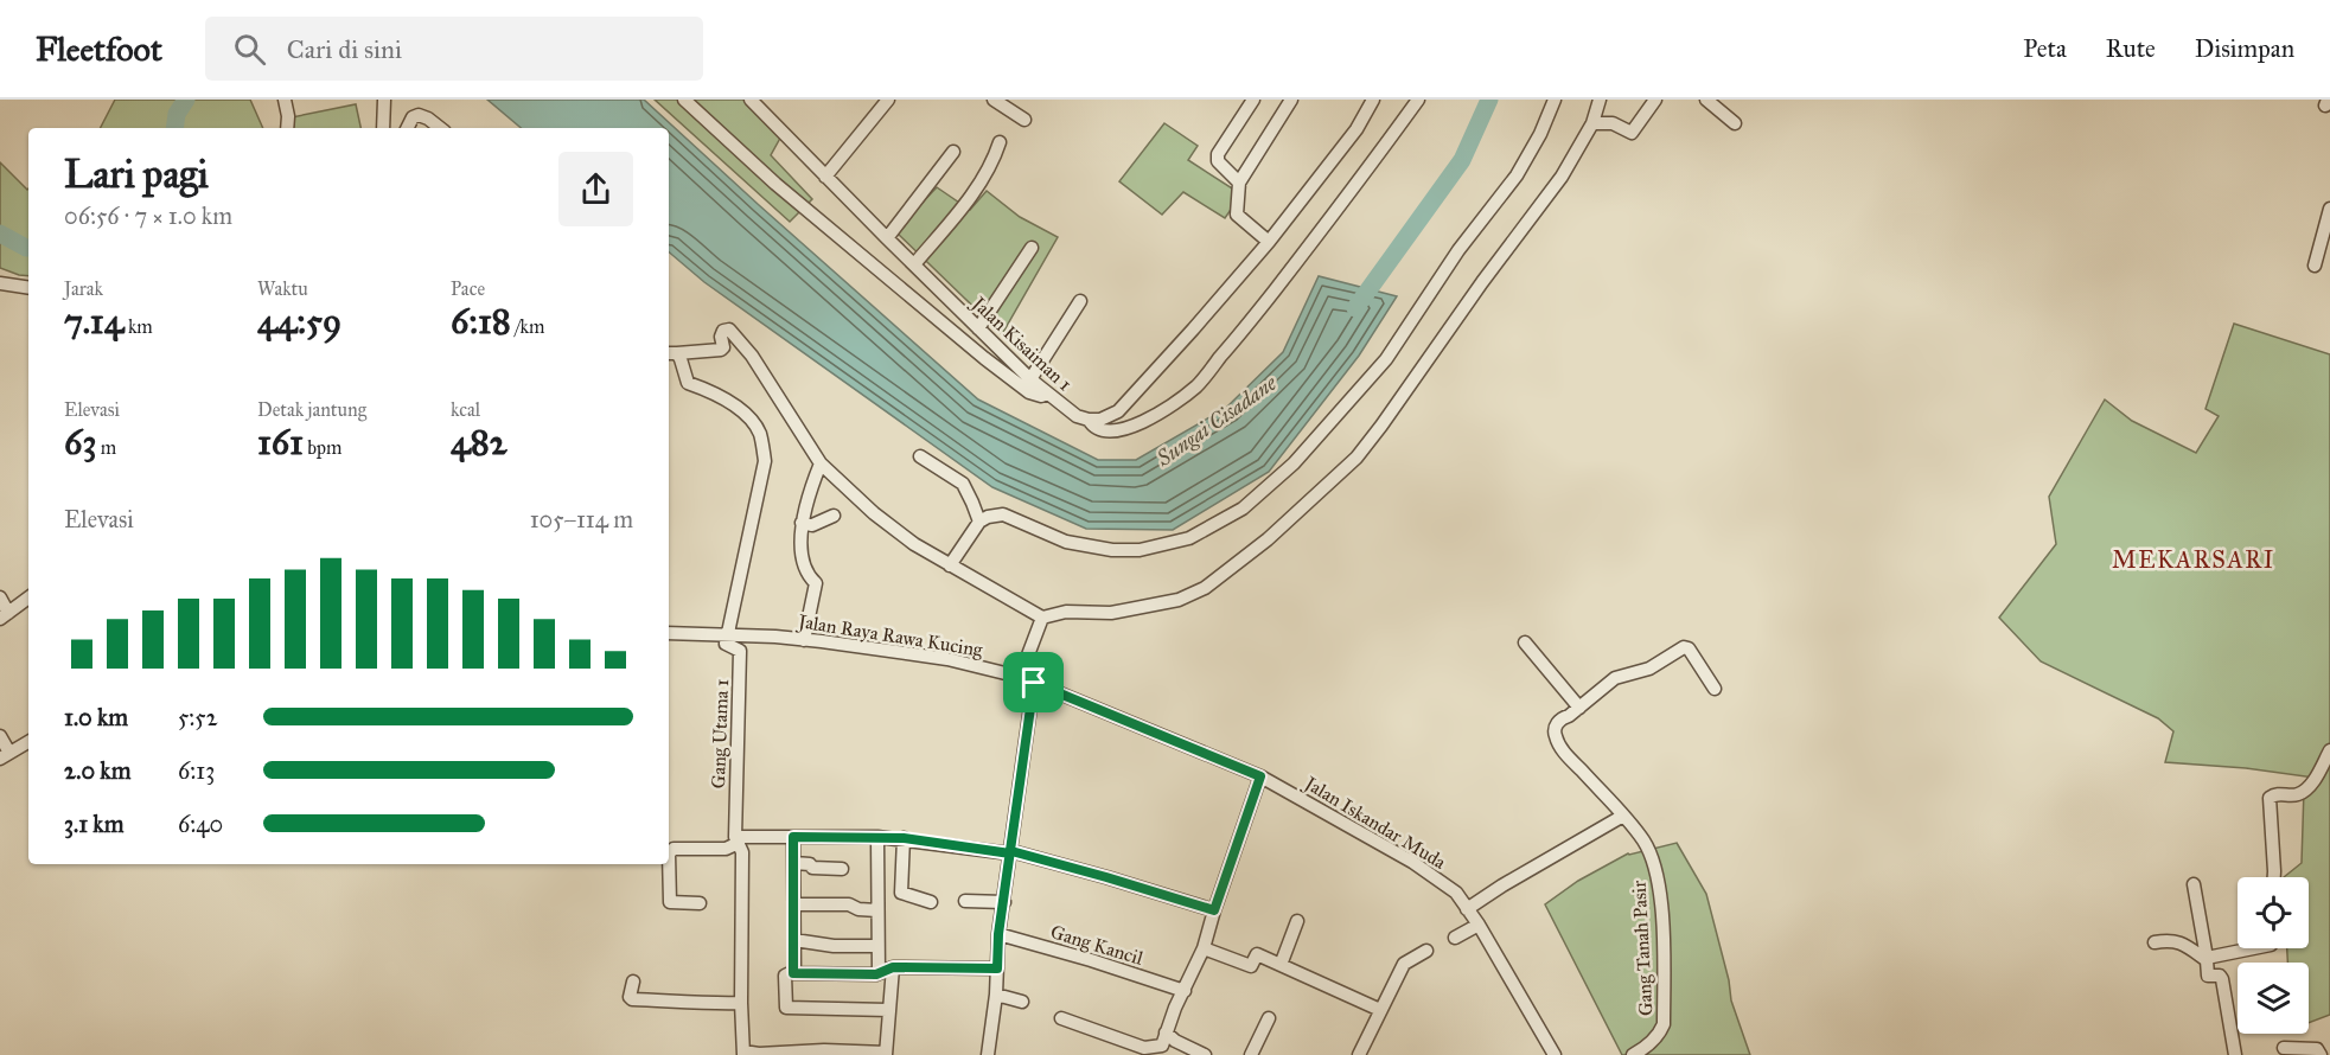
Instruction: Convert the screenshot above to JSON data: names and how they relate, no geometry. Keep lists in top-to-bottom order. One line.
{"streets":{"street":["Jalan Kisaiman 1","Jalan Raya Rawa Kucing","Gang Utama 1","Jalan Iskandar Muda","Gang Kancil","Gang Tanah Pasir"]},"crossings":[["Jalan Raya Rawa Kucing","Gang Utama 1"],["Jalan Raya Rawa Kucing","Jalan Iskandar Muda"]],"districts":["MEKARSARI"],"water":["Sungai Cisadane"],"page":{"header":"Fleetfoot","search":"Cari di sini","nav":["Peta","Rute","Disimpan"],"heading":["Lari pagi","06:56 · 7 × 1.0 km"],"stats":[["Jarak","7.14 km"],["Waktu","44:59"],["Pace","6:18 /km"],["Elevasi","63 m"],["Detak jantung","161 bpm"],["kcal","482"]],"chart":["Elevasi","105–114 m"],"list":[{"name":"1.0 km","note":"5:52"},{"name":"2.0 km","note":"6:13"},{"name":"3.1 km","note":"6:40"}]}}
